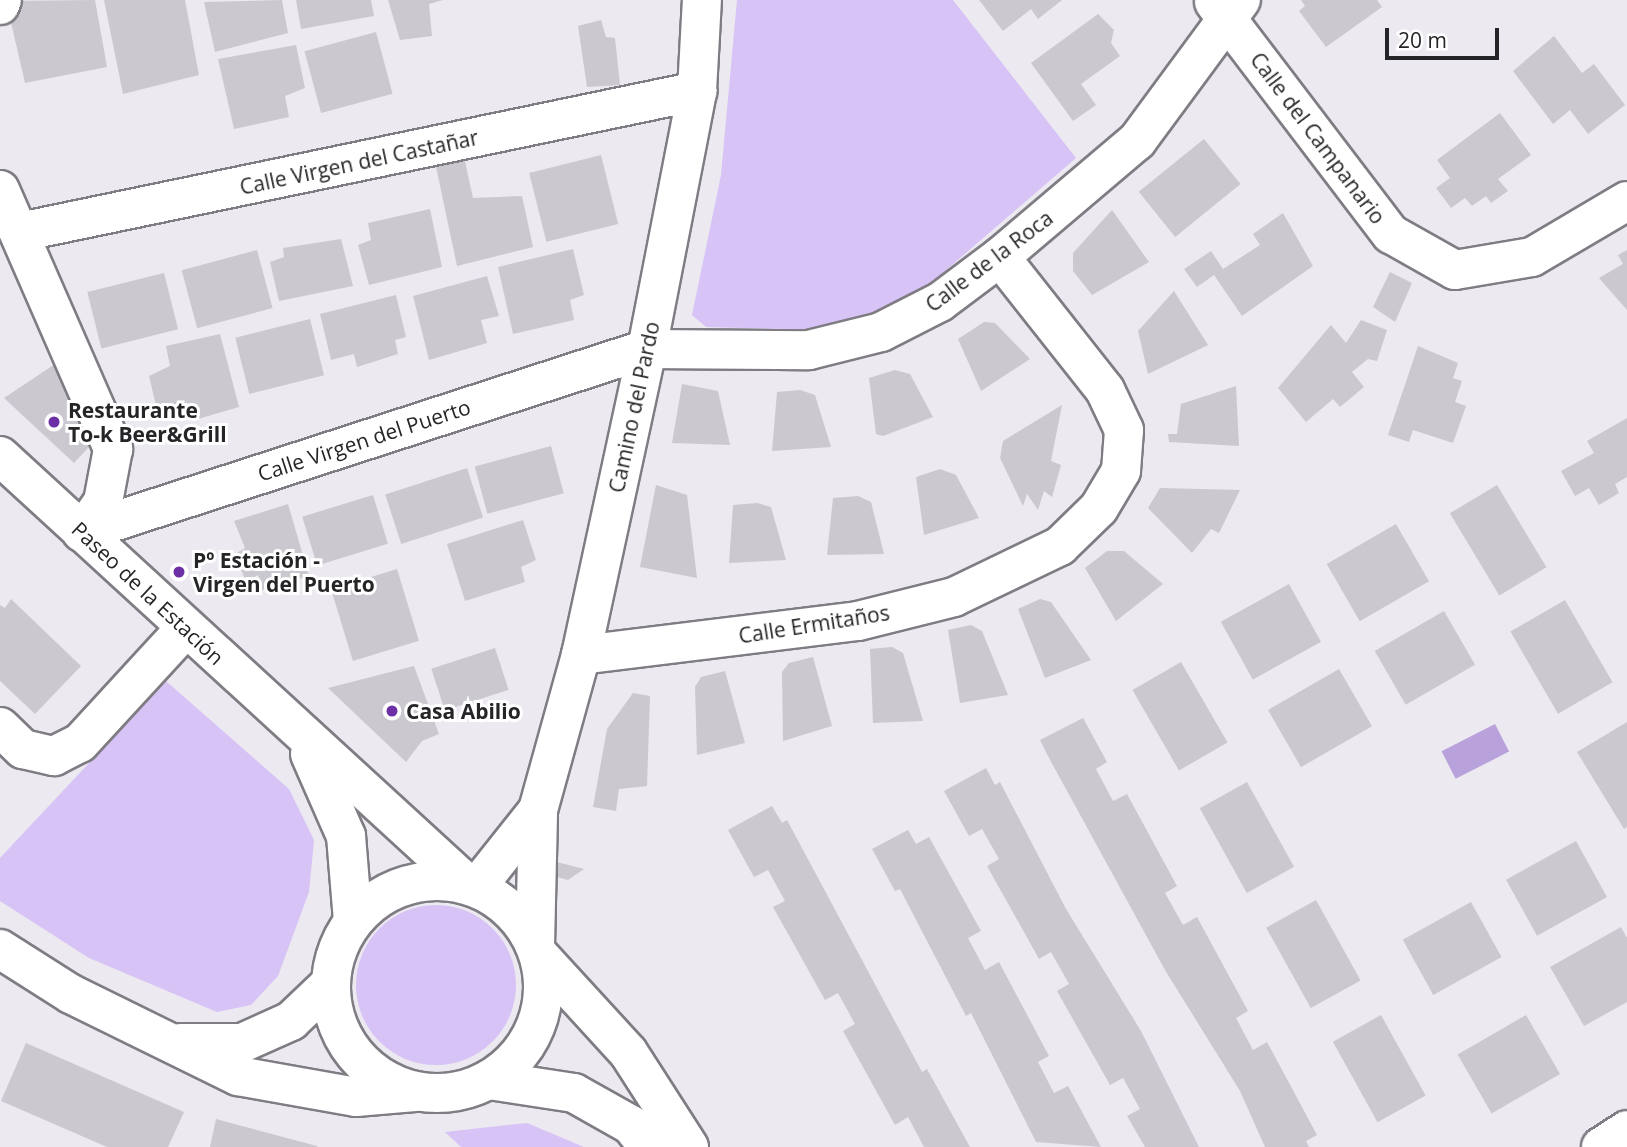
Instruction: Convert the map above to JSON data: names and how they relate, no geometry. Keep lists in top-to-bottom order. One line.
{"streets":{"street":["Calle del Campanario","Calle Virgen del Castañar","Calle de la Roca","Camino del Pardo","Calle Virgen del Puerto","Paseo de la Estación","Calle Ermitaños"]},"crossings":[["Calle del Campanario","Calle de la Roca"],["Calle Virgen del Castañar","Camino del Pardo"],["Calle de la Roca","Camino del Pardo"],["Calle de la Roca","Calle Virgen del Puerto"],["Calle de la Roca","Calle Ermitaños"],["Camino del Pardo","Calle Virgen del Puerto"],["Camino del Pardo","Paseo de la Estación"],["Camino del Pardo","Calle Ermitaños"],["Calle Virgen del Puerto","Paseo de la Estación"]],"places":["Restaurante To-k Beer&Grill","Pº Estación - Virgen del Puerto","Casa Abilio"],"scale_bar":"20 m"}
